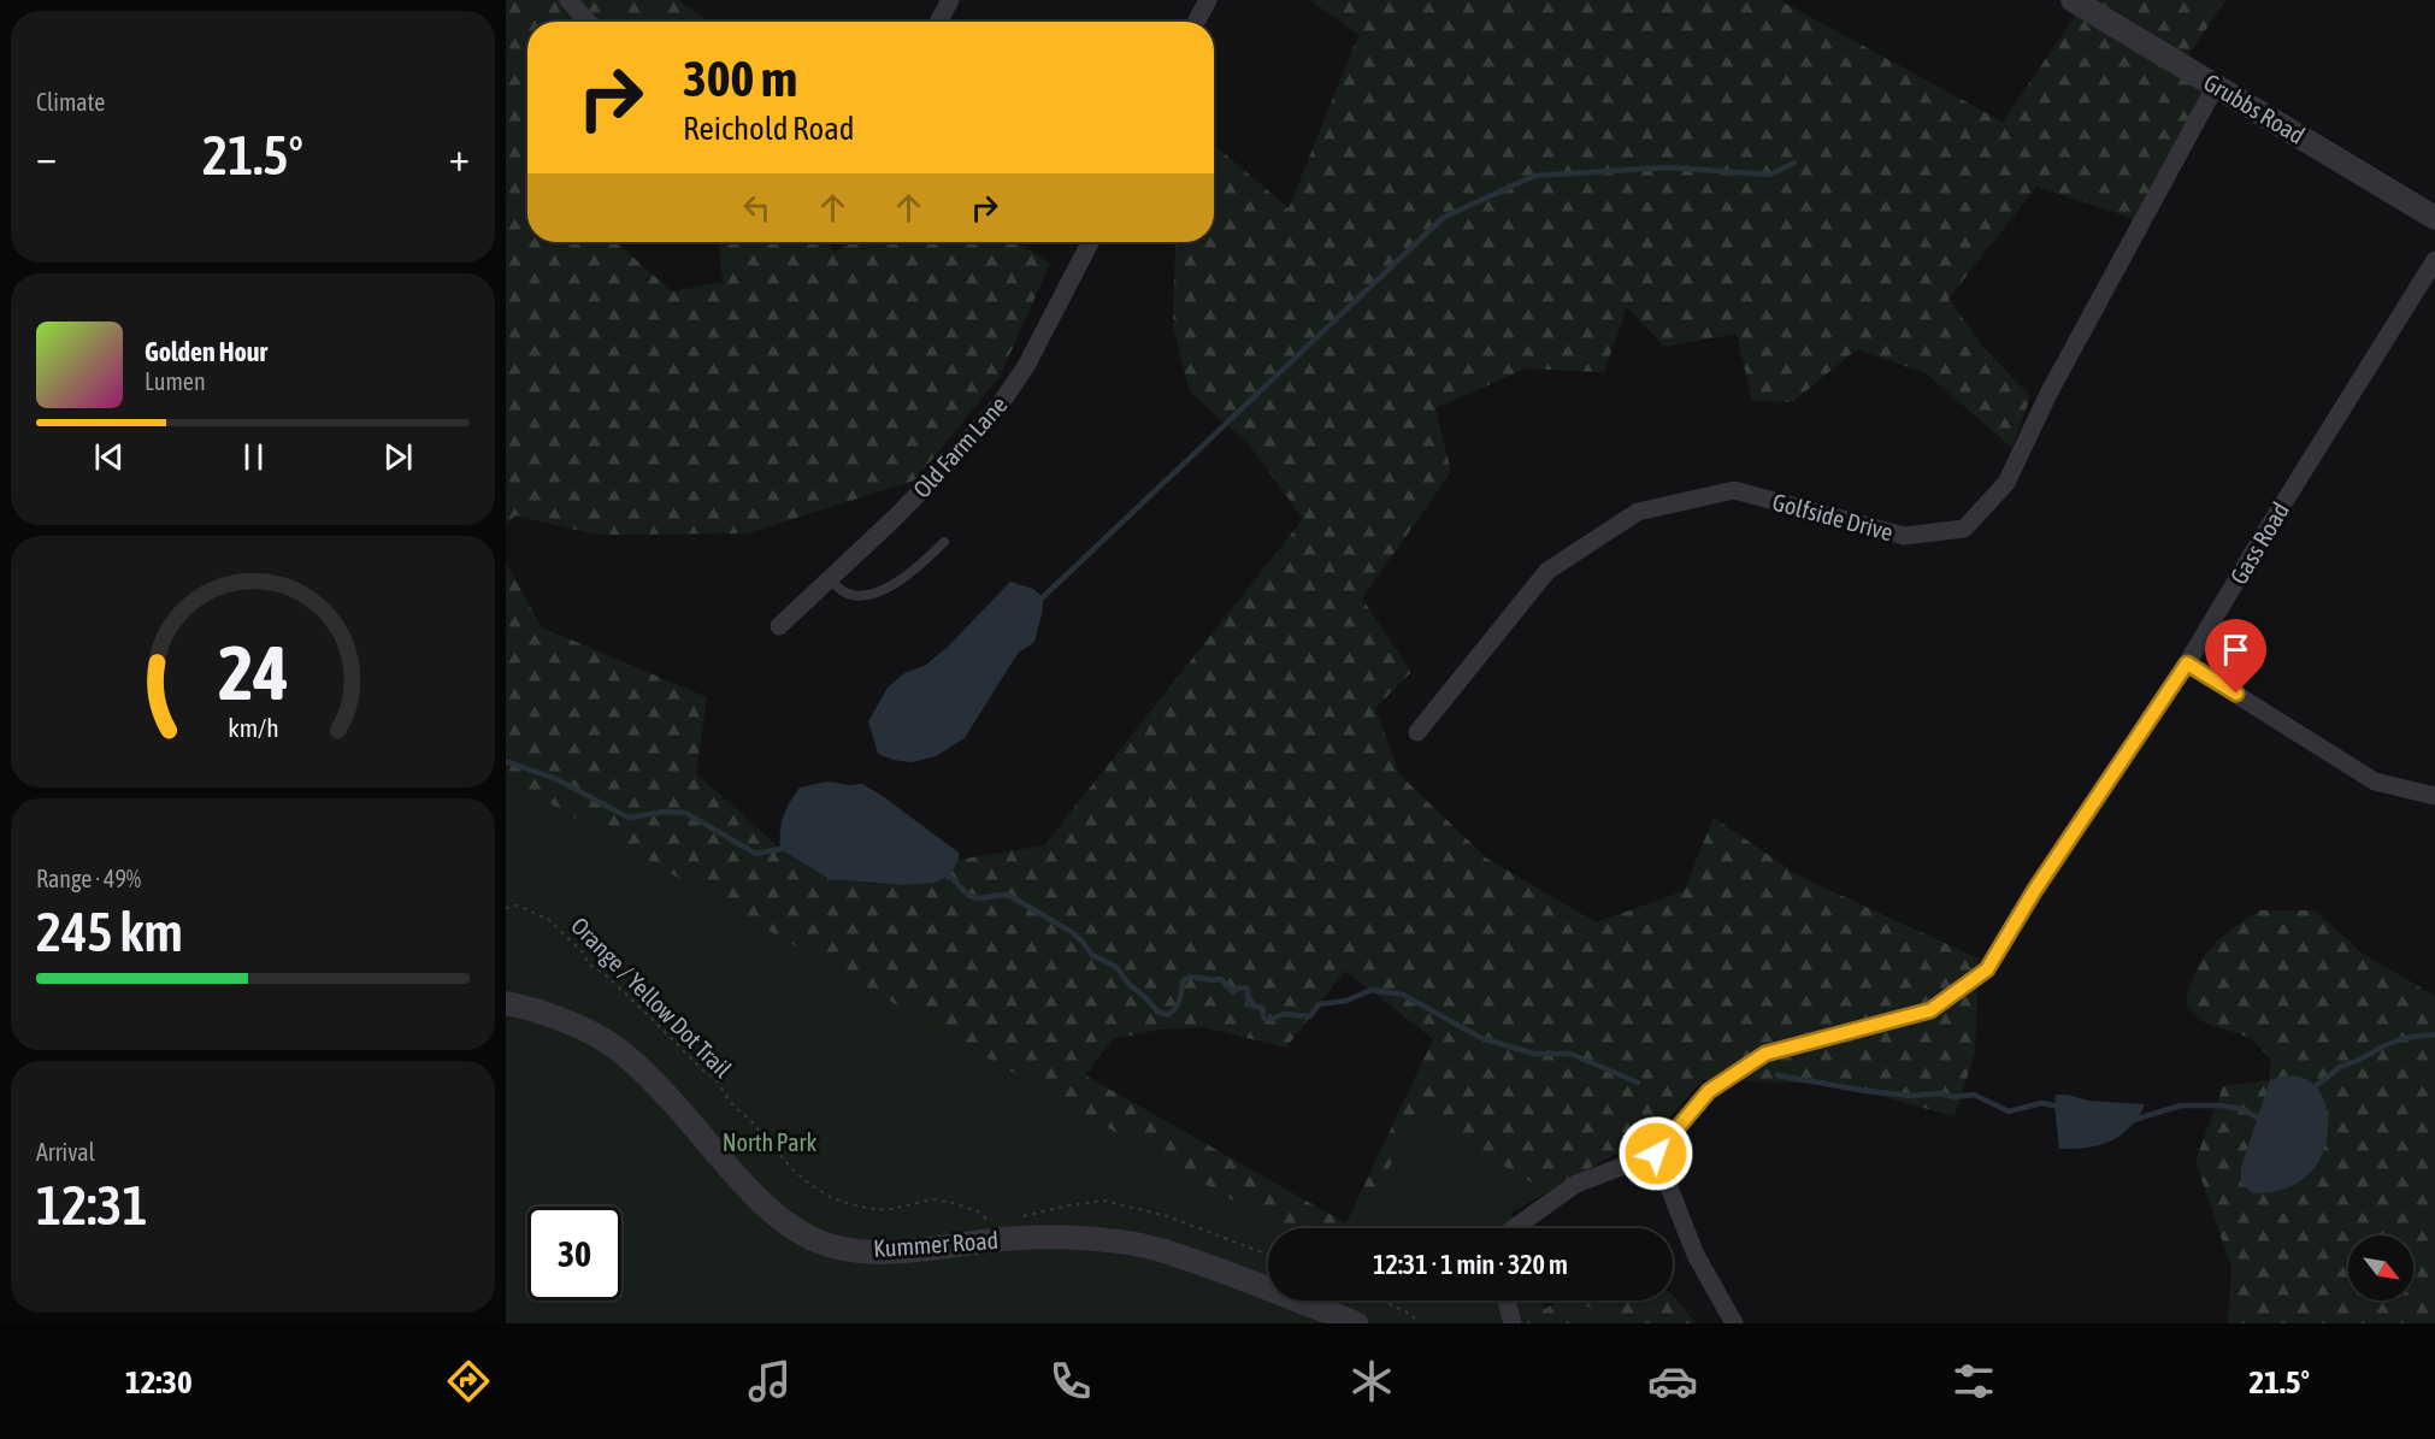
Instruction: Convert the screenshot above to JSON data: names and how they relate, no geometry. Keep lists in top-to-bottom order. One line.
{"streets":{"street":["Grubbs Road","Old Farm Lane","Golfside Drive","Gass Road","Kummer Road"],"path":["Orange / Yellow Dot Trail"]},"crossings":[["Grubbs Road","Golfside Drive"]],"parks":["North Park"],"north":"bottom right","page":{"tile":["Climate",["Range · 49%","245 km"],["Arrival","12:31"]],"turn":["300 m","Reichold Road"],"heat":["−","21.5°","+"],"song":["Golden Hour","Lumen"],"limit":"30","trip":"12:31 · 1 min · 320 m","tabs":["12:30","21.5°"],"gauge":["24","km/h"]}}
